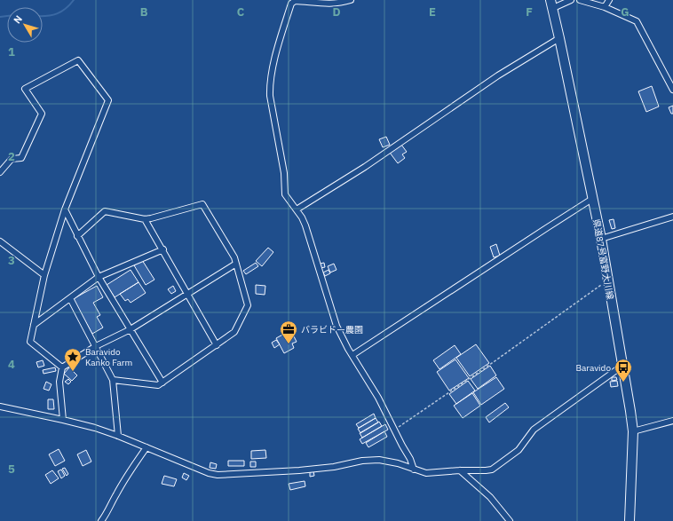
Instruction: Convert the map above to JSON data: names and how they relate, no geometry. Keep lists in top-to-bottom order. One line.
{"streets":{"main road":["県道87号富野大川線"]},"places":{"office":["バラビドー農園"],"place":["Baravido Kanko Farm"],"bus stop":["Baravido"]},"north":"top left","grid":{"columns":["B","C","D","E","F","G"],"rows":["1","2","3","4","5"]}}
